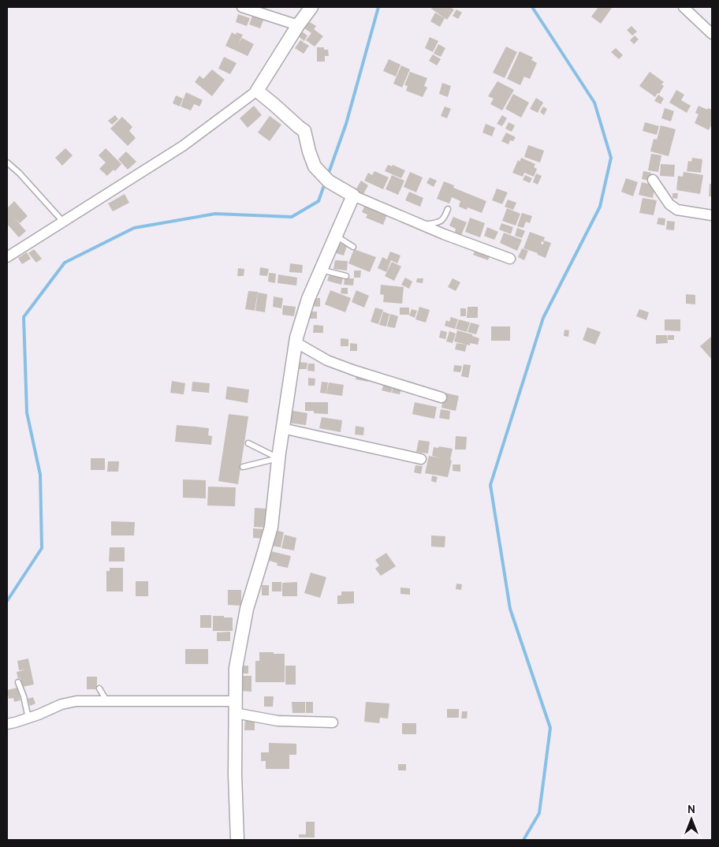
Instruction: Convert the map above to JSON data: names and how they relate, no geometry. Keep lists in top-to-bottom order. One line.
{"north":"top"}
